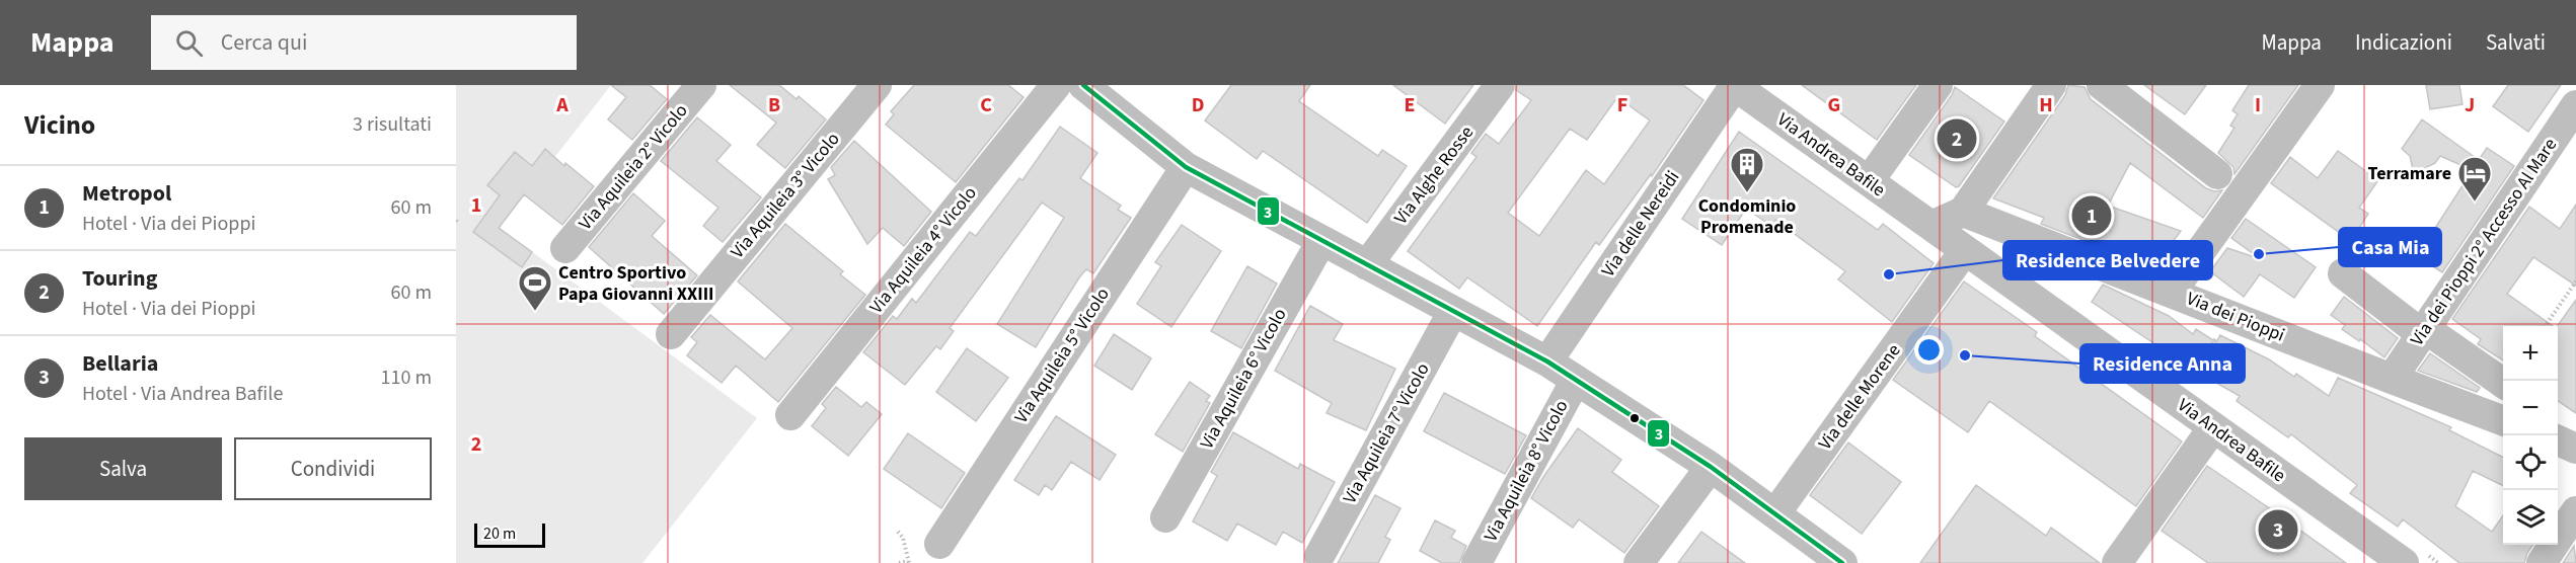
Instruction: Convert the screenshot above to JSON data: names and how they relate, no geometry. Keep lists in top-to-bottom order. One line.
{"streets":{"street":["Via Andrea Bafile","Via Aquileia 2° Vicolo","Via Alghe Rosse","Via Aquileia 3° Vicolo","Via delle Nereidi","Via dei Pioppi 2° Accesso Al Mare","Via Aquileia 4° Vicolo","Via dei Pioppi","Via Aquileia 5° Vicolo","Via Aquileia 6° Vicolo","Via delle Morene","Via Aquileia 7° Vicolo","Via Aquileia 8° Vicolo"]},"crossings":[["Via Andrea Bafile","Via delle Nereidi"],["Via Andrea Bafile","Via delle Morene"],["Via dei Pioppi 2° Accesso Al Mare","Via dei Pioppi"]],"places":{"building":["Condominio Promenade"],"hotel":["Terramare"],"other":["Casa Mia","Residence Belvedere","Residence Anna"],"sports":["Centro Sportivo Papa Giovanni XXIII"]},"lines":["transit line 3"],"scale_bar":"20 m","page":{"header":"Mappa","search":"Cerca qui","nav":["Mappa","Indicazioni","Salvati"],"heading":["Vicino","3 risultati"],"pins":["2","1","3"],"list":[{"mark":"1","name":"Metropol","note":"Hotel · Via dei Pioppi","value":"60 m"},{"mark":"2","name":"Touring","note":"Hotel · Via dei Pioppi","value":"60 m"},{"mark":"3","name":"Bellaria","note":"Hotel · Via Andrea Bafile","value":"110 m"}],"map_buttons":["+","−"],"buttons":["Salva","Condividi"],"scale":"20 m"},"grid":{"columns":["A","B","C","D","E","F","G","H","I","J"],"rows":["1","2"]}}
